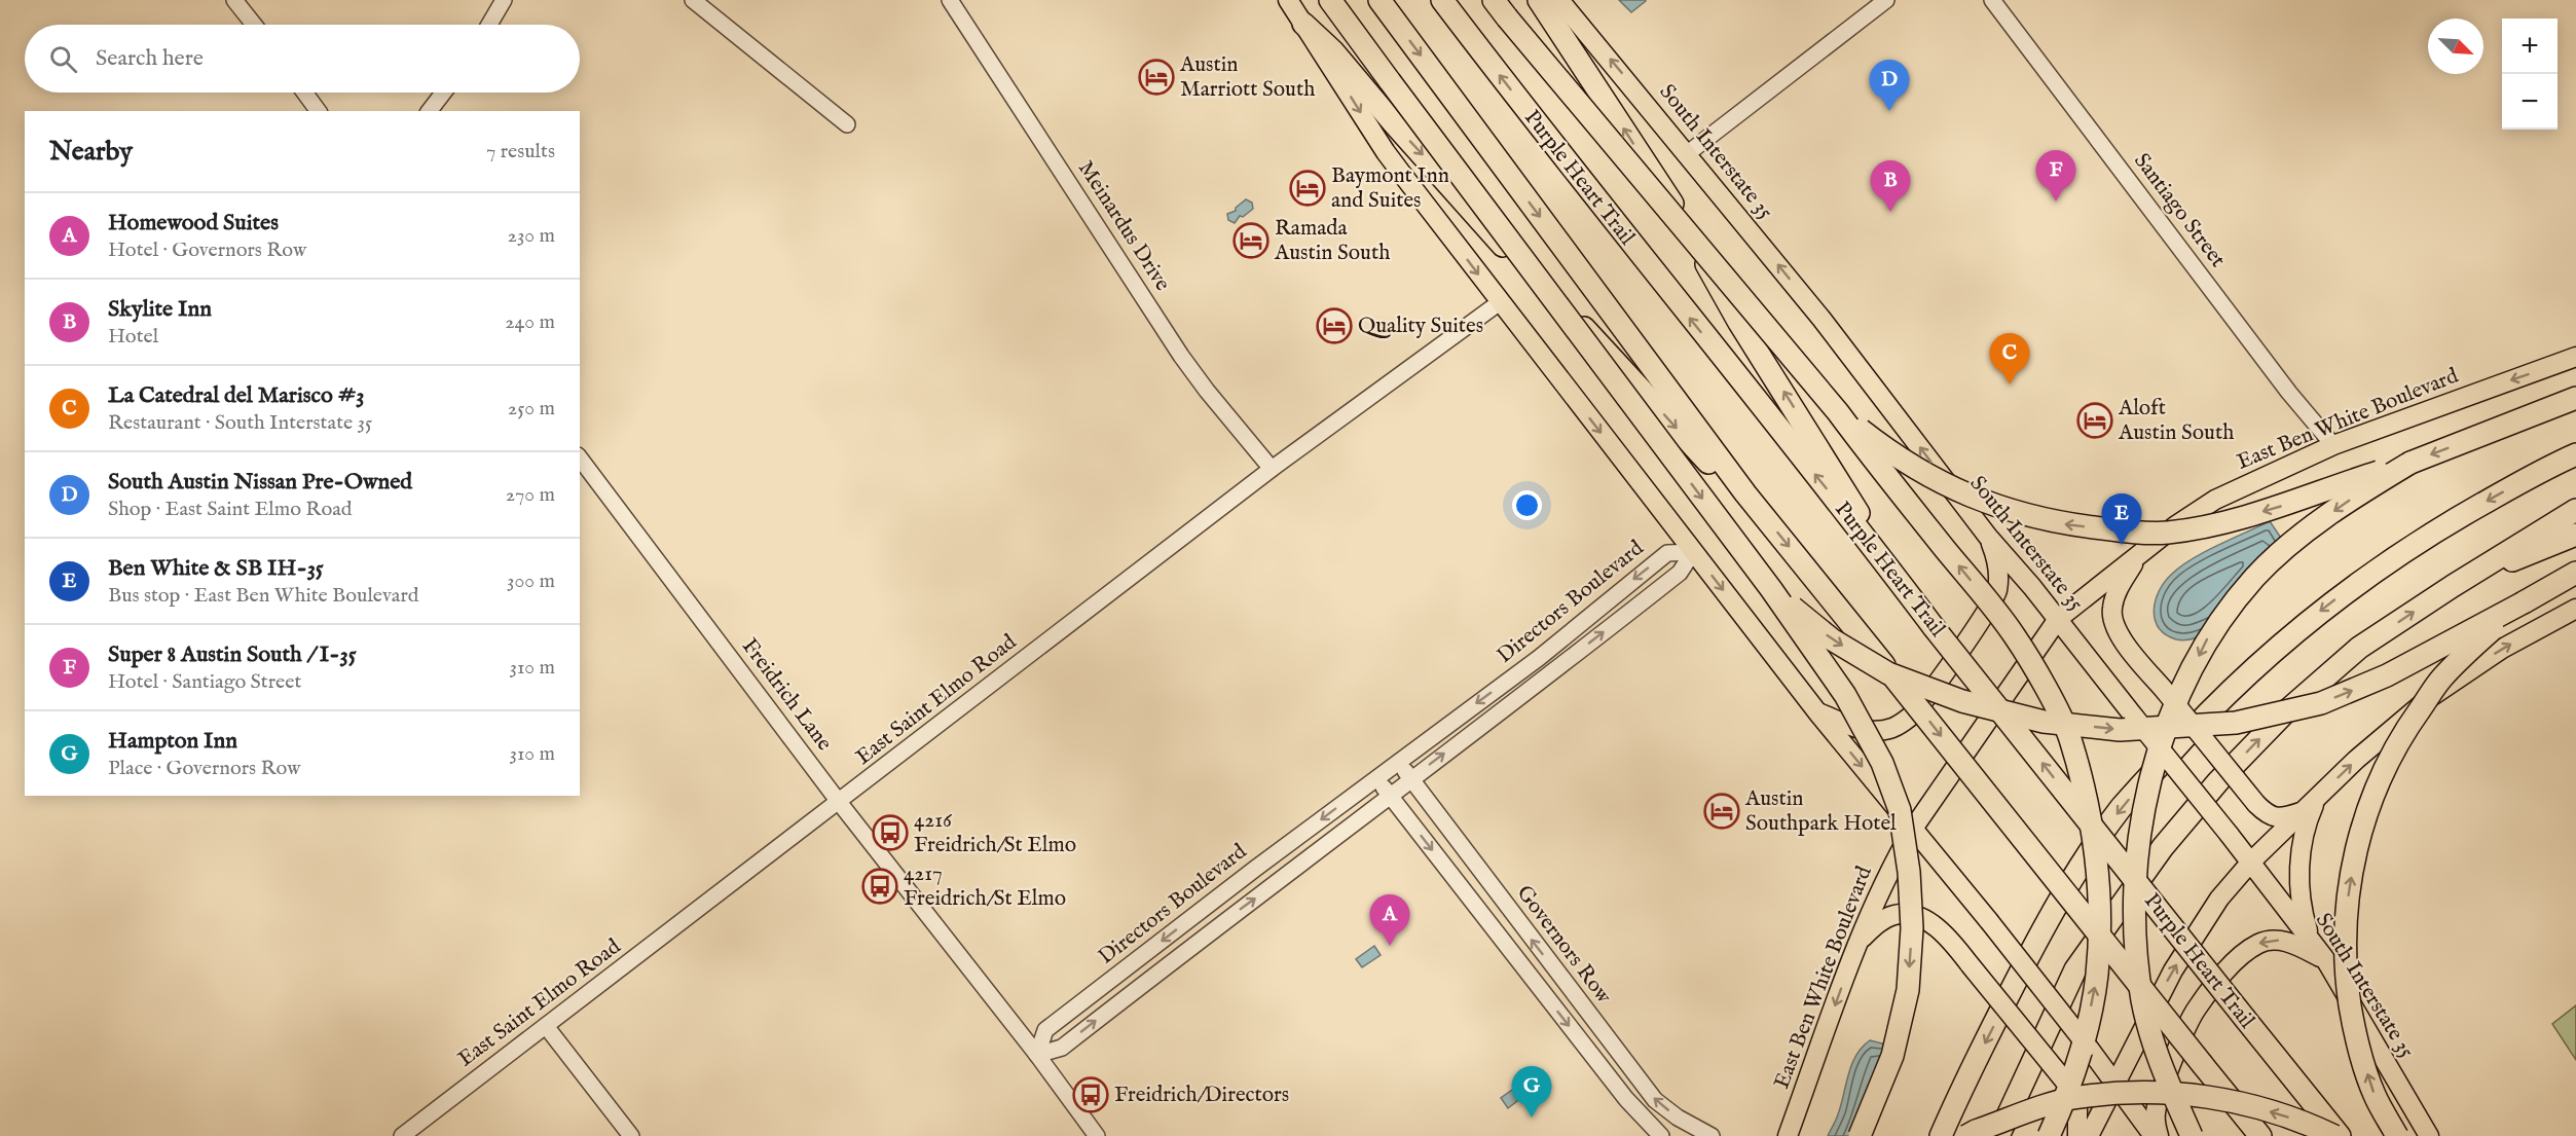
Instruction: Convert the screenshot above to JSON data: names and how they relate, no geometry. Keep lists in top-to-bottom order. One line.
{"streets":{"highway":["Purple Heart Trail"],"main road":["South Interstate 35","East Ben White Boulevard"],"street":["Santiago Street","Meinardus Drive","Directors Boulevard","Freidrich Lane","East Saint Elmo Road","Governors Row"]},"crossings":[["South Interstate 35","East Ben White Boulevard"],["Santiago Street","East Ben White Boulevard"],["Meinardus Drive","East Saint Elmo Road"],["Directors Boulevard","Freidrich Lane"],["Directors Boulevard","Governors Row"],["Freidrich Lane","East Saint Elmo Road"]],"one_way":["South Interstate 35","East Ben White Boulevard"],"places":{"hotel":["Austin Marriott South","Baymont Inn and Suites","Ramada Austin South","Quality Suites","Aloft Austin South","Austin Southpark Hotel"],"bus stop":["4216 Freidrich/St Elmo","4217 Freidrich/St Elmo","Freidrich/Directors"]},"north":"bottom right","page":{"map_buttons":["+","−"],"search":"Search here","pins":["D","F","B","C","E","A","G"],"heading":["Nearby","7 results"],"list":[{"mark":"A","name":"Homewood Suites","note":"Hotel · Governors Row","value":"230 m"},{"mark":"B","name":"Skylite Inn","note":"Hotel","value":"240 m"},{"mark":"C","name":"La Catedral del Marisco #3","note":"Restaurant · South Interstate 35","value":"250 m"},{"mark":"D","name":"South Austin Nissan Pre-Owned","note":"Shop · East Saint Elmo Road","value":"270 m"},{"mark":"E","name":"Ben White & SB IH-35","note":"Bus stop · East Ben White Boulevard","value":"300 m"},{"mark":"F","name":"Super 8 Austin South / I-35","note":"Hotel · Santiago Street","value":"310 m"},{"mark":"G","name":"Hampton Inn","note":"Place · Governors Row","value":"310 m"}]}}
